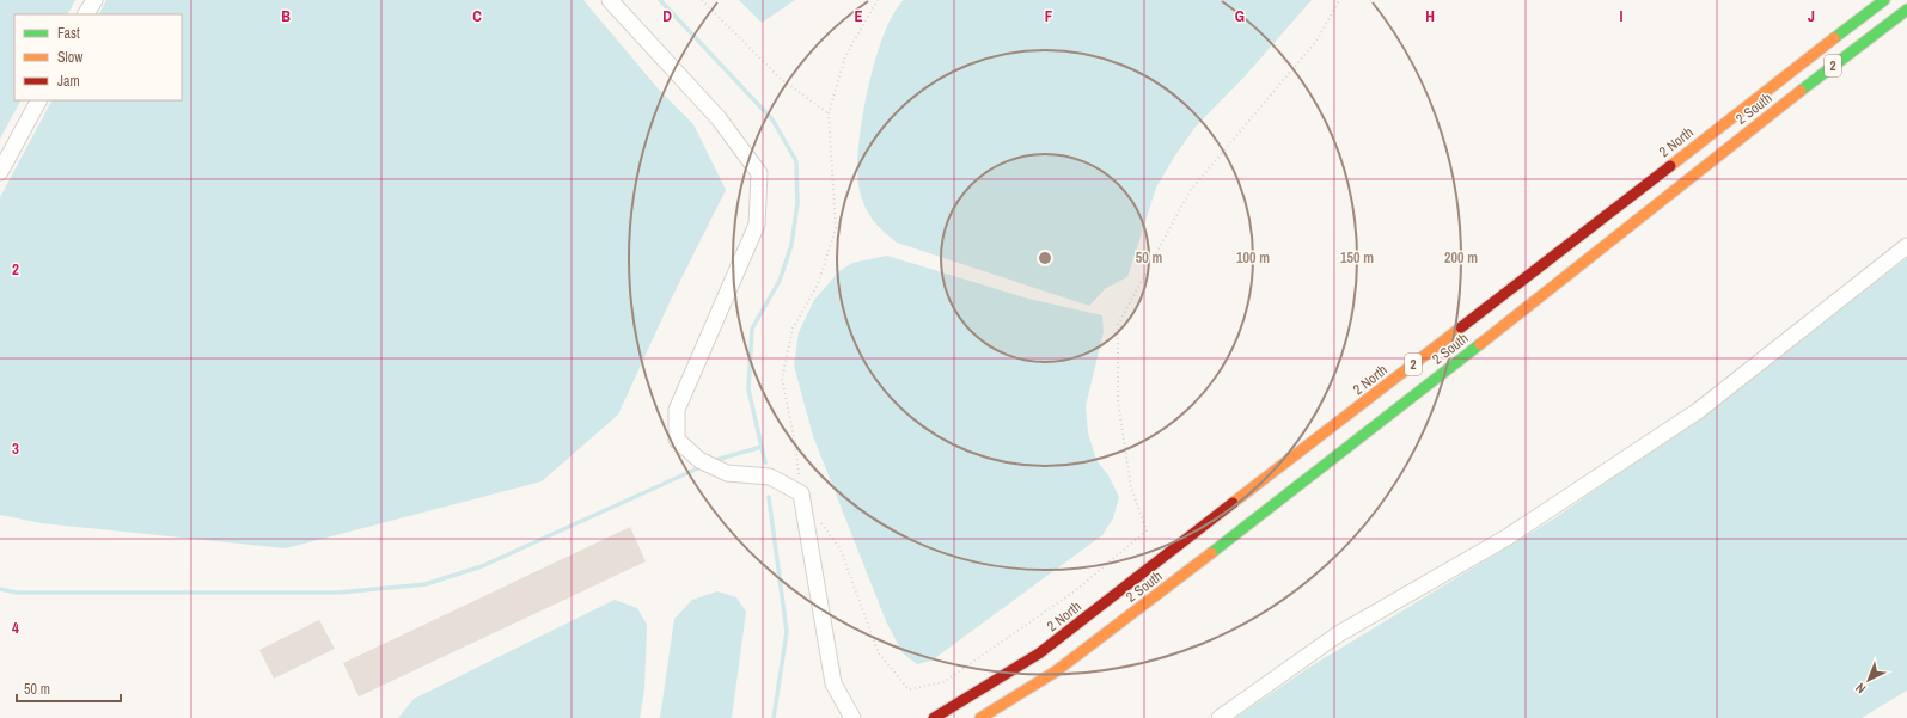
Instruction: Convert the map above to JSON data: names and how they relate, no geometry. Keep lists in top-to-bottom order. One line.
{"streets":{"highway":["2","2 South","2 North"]},"legend":["Fast","Slow","Jam"],"scale_bar":"50 m","north":"bottom left","grid":{"columns":["B","C","D","E","F","G","H","I","J"],"rows":["2","3","4"]},"rings":["50 m","100 m","150 m","200 m"]}
